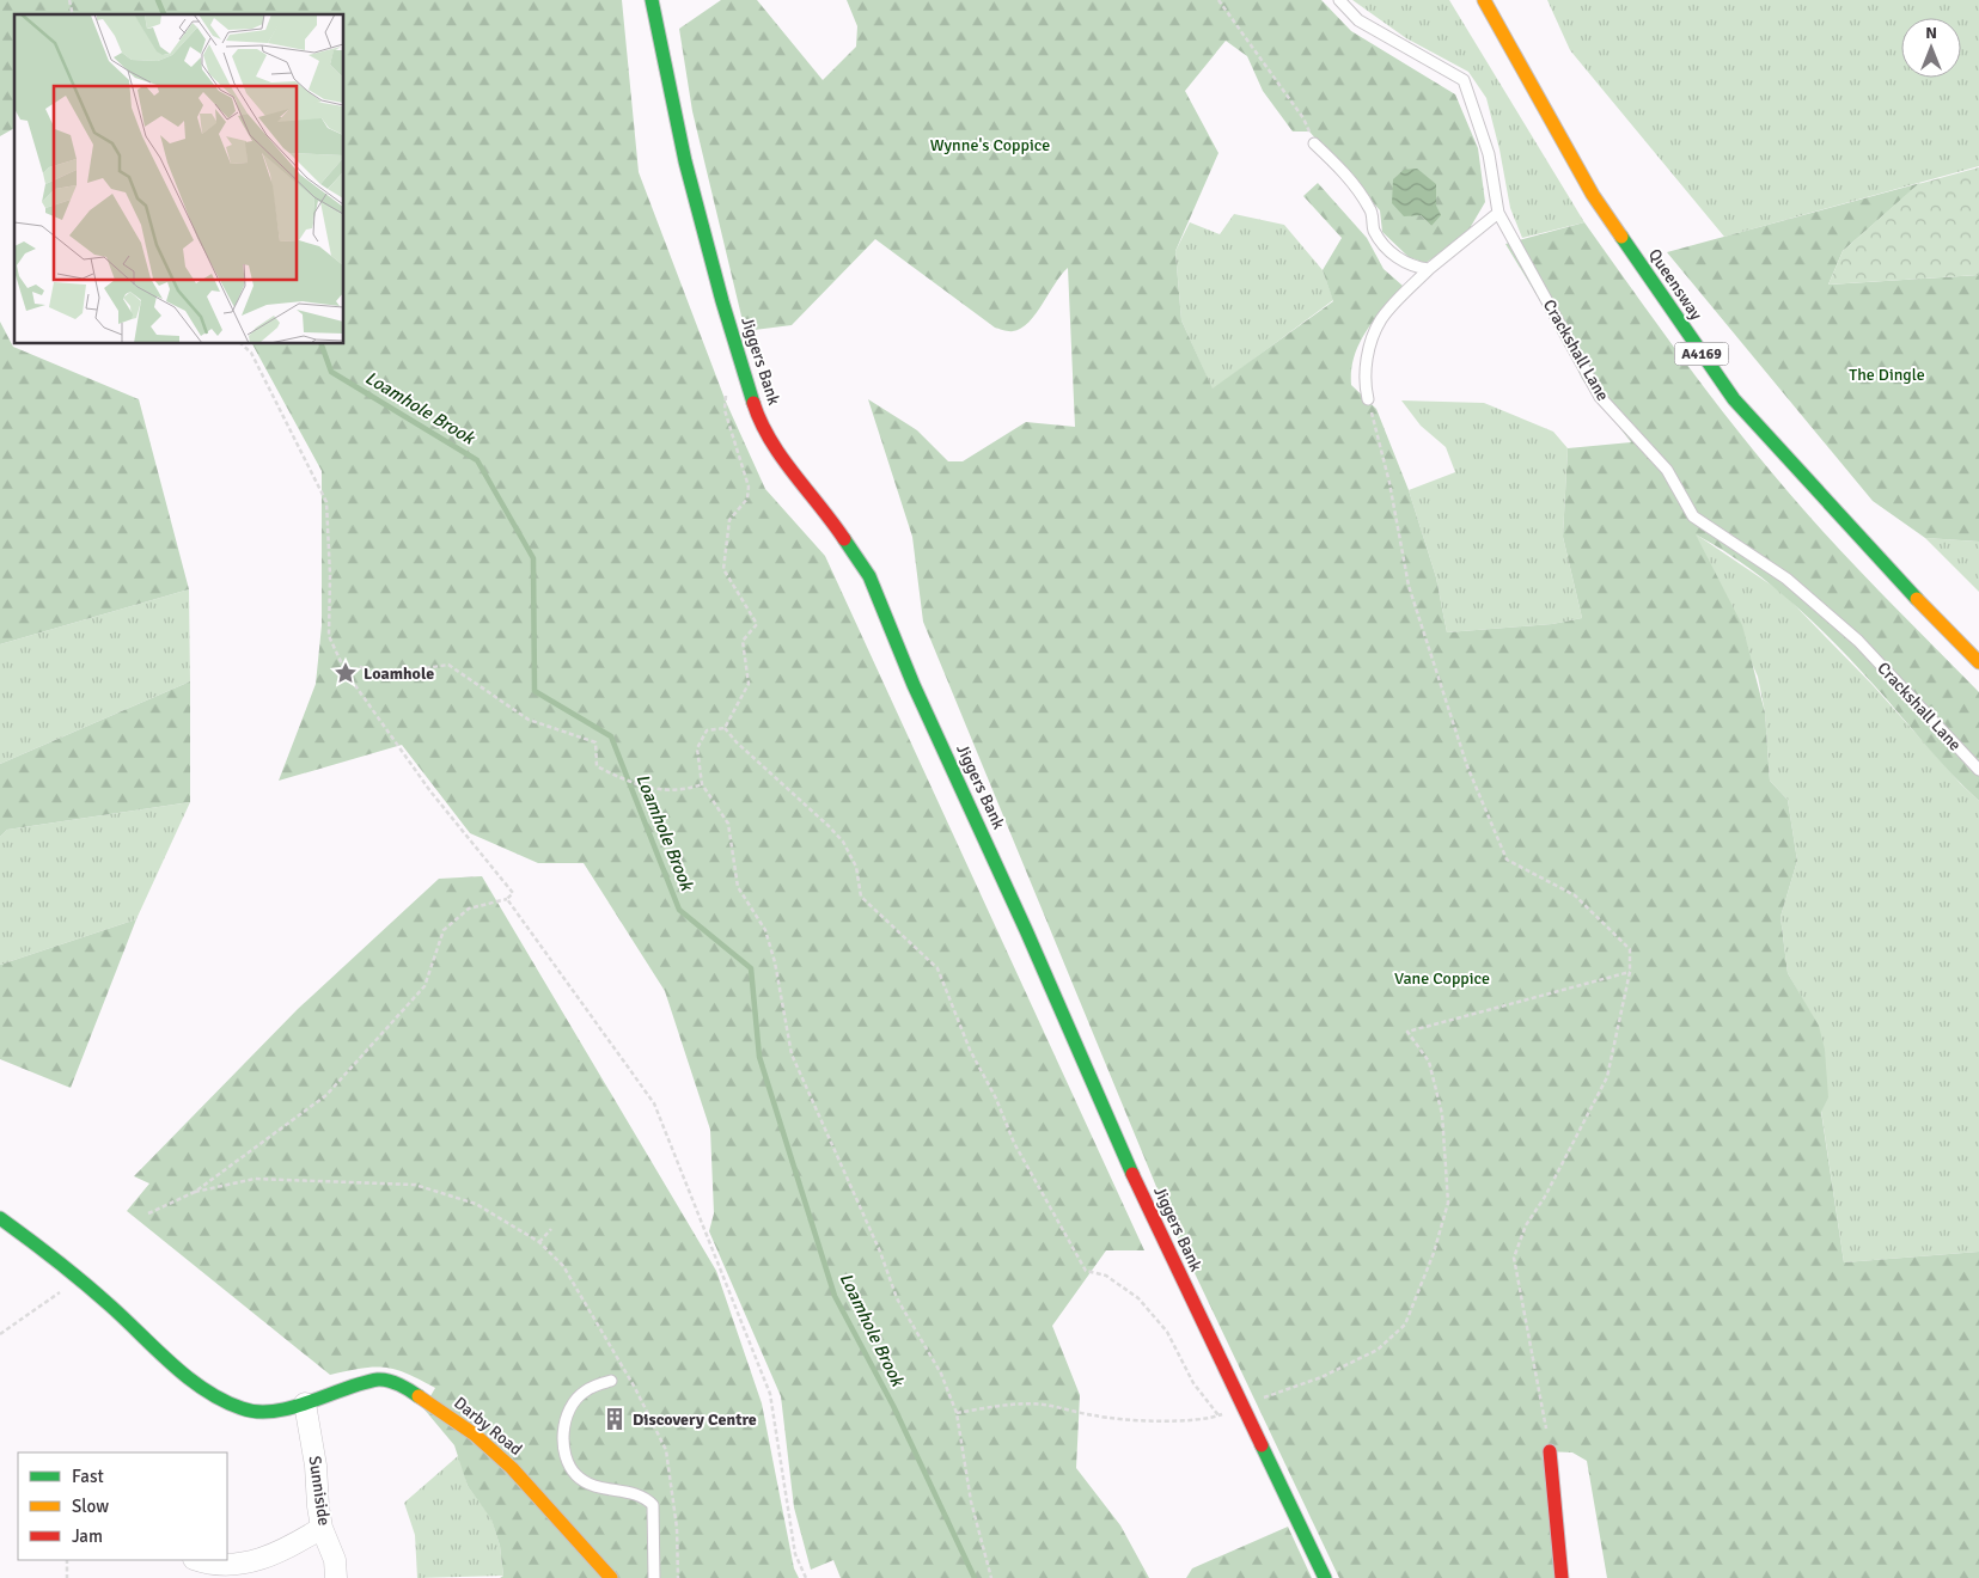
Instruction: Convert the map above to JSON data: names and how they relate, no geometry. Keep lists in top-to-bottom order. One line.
{"streets":{"street":["Queensway","A4169","Jiggers Bank","Darby Road","Sunniside"],"lane":["Crackshall Lane"]},"crossings":[["Darby Road","Sunniside"]],"water":["Loamhole Brook"],"parks":["Wynne's Coppice","The Dingle","Vane Coppice"],"places":{"place":["Loamhole"],"building":["Discovery Centre"]},"legend":["Fast","Slow","Jam"],"north":"top"}
